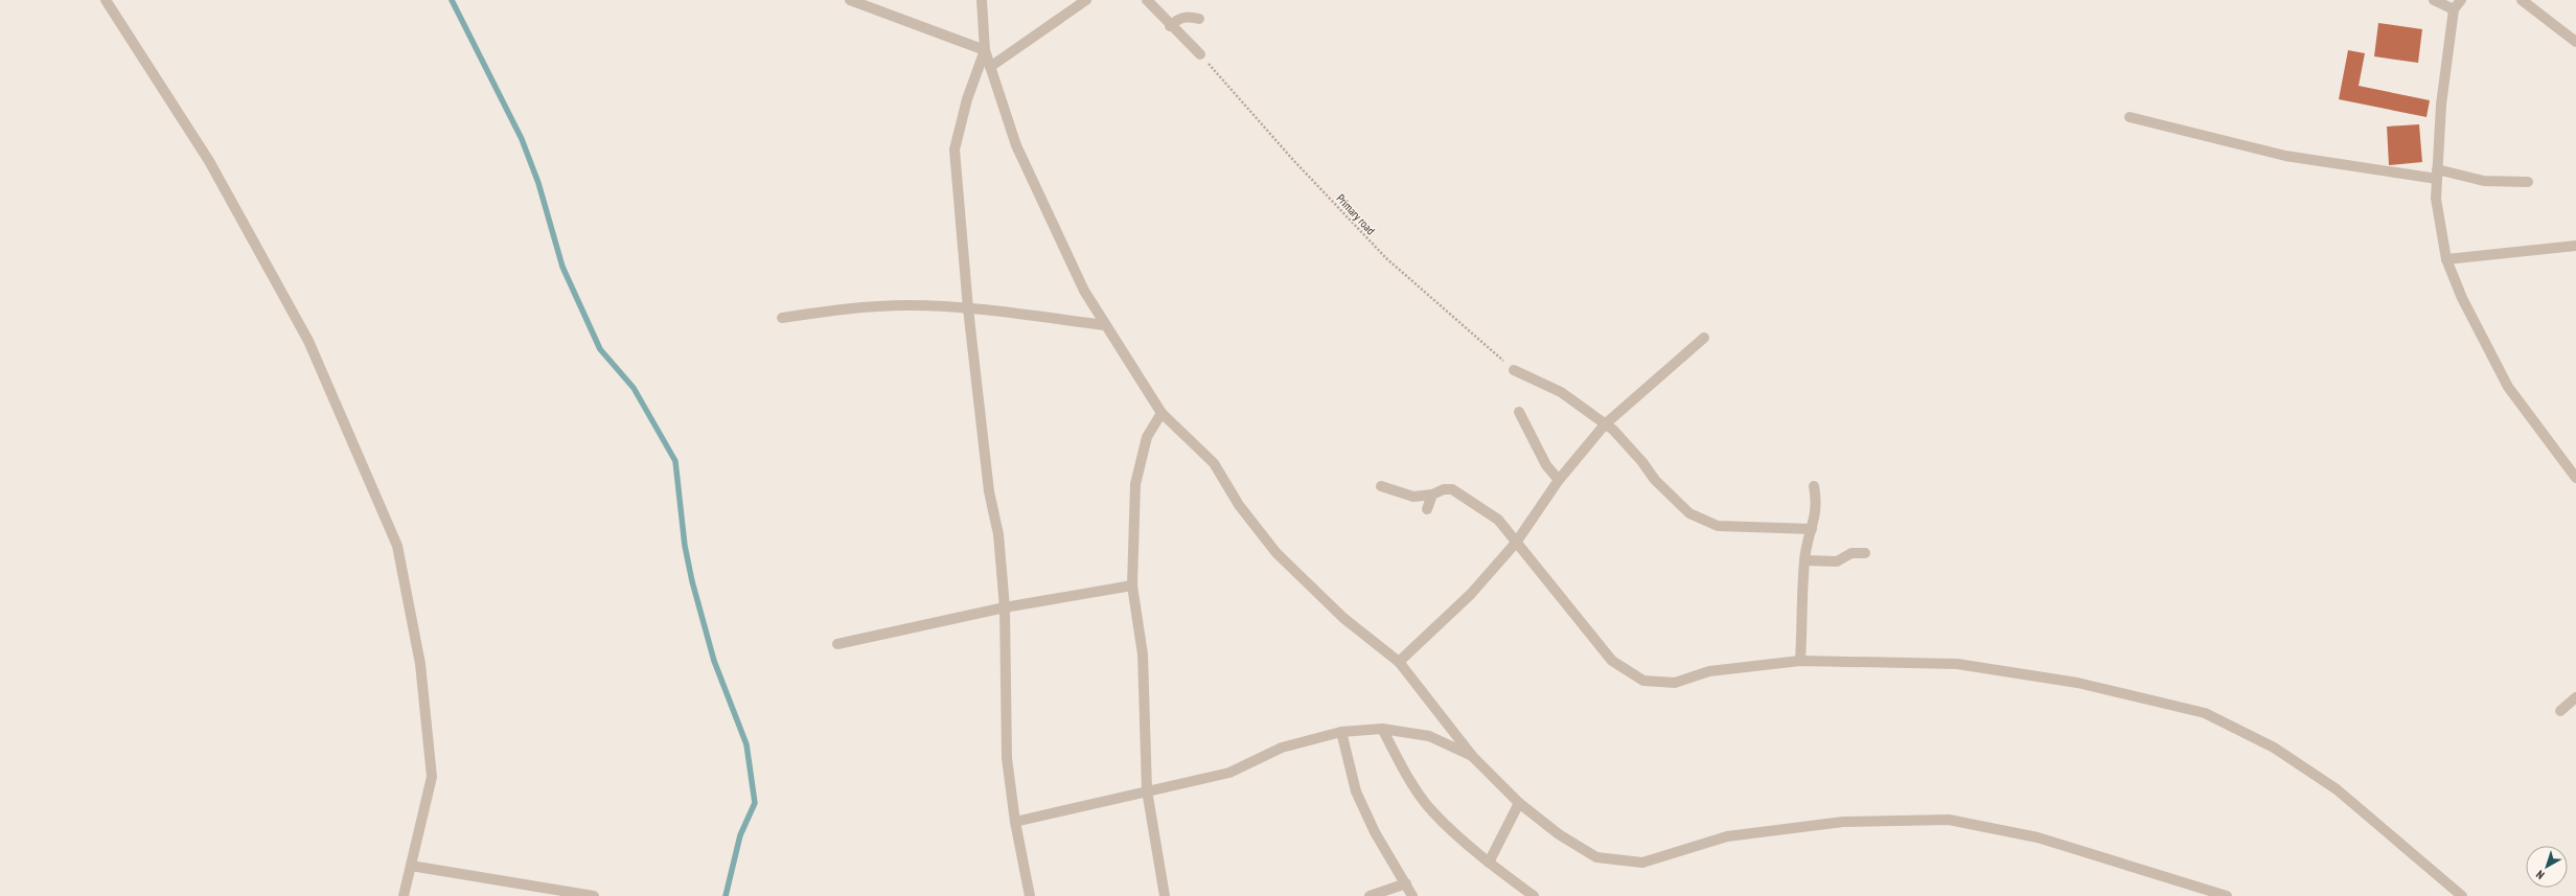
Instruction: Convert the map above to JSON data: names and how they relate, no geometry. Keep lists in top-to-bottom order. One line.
{"streets":{"path":["Primary road"]},"north":"bottom left"}
